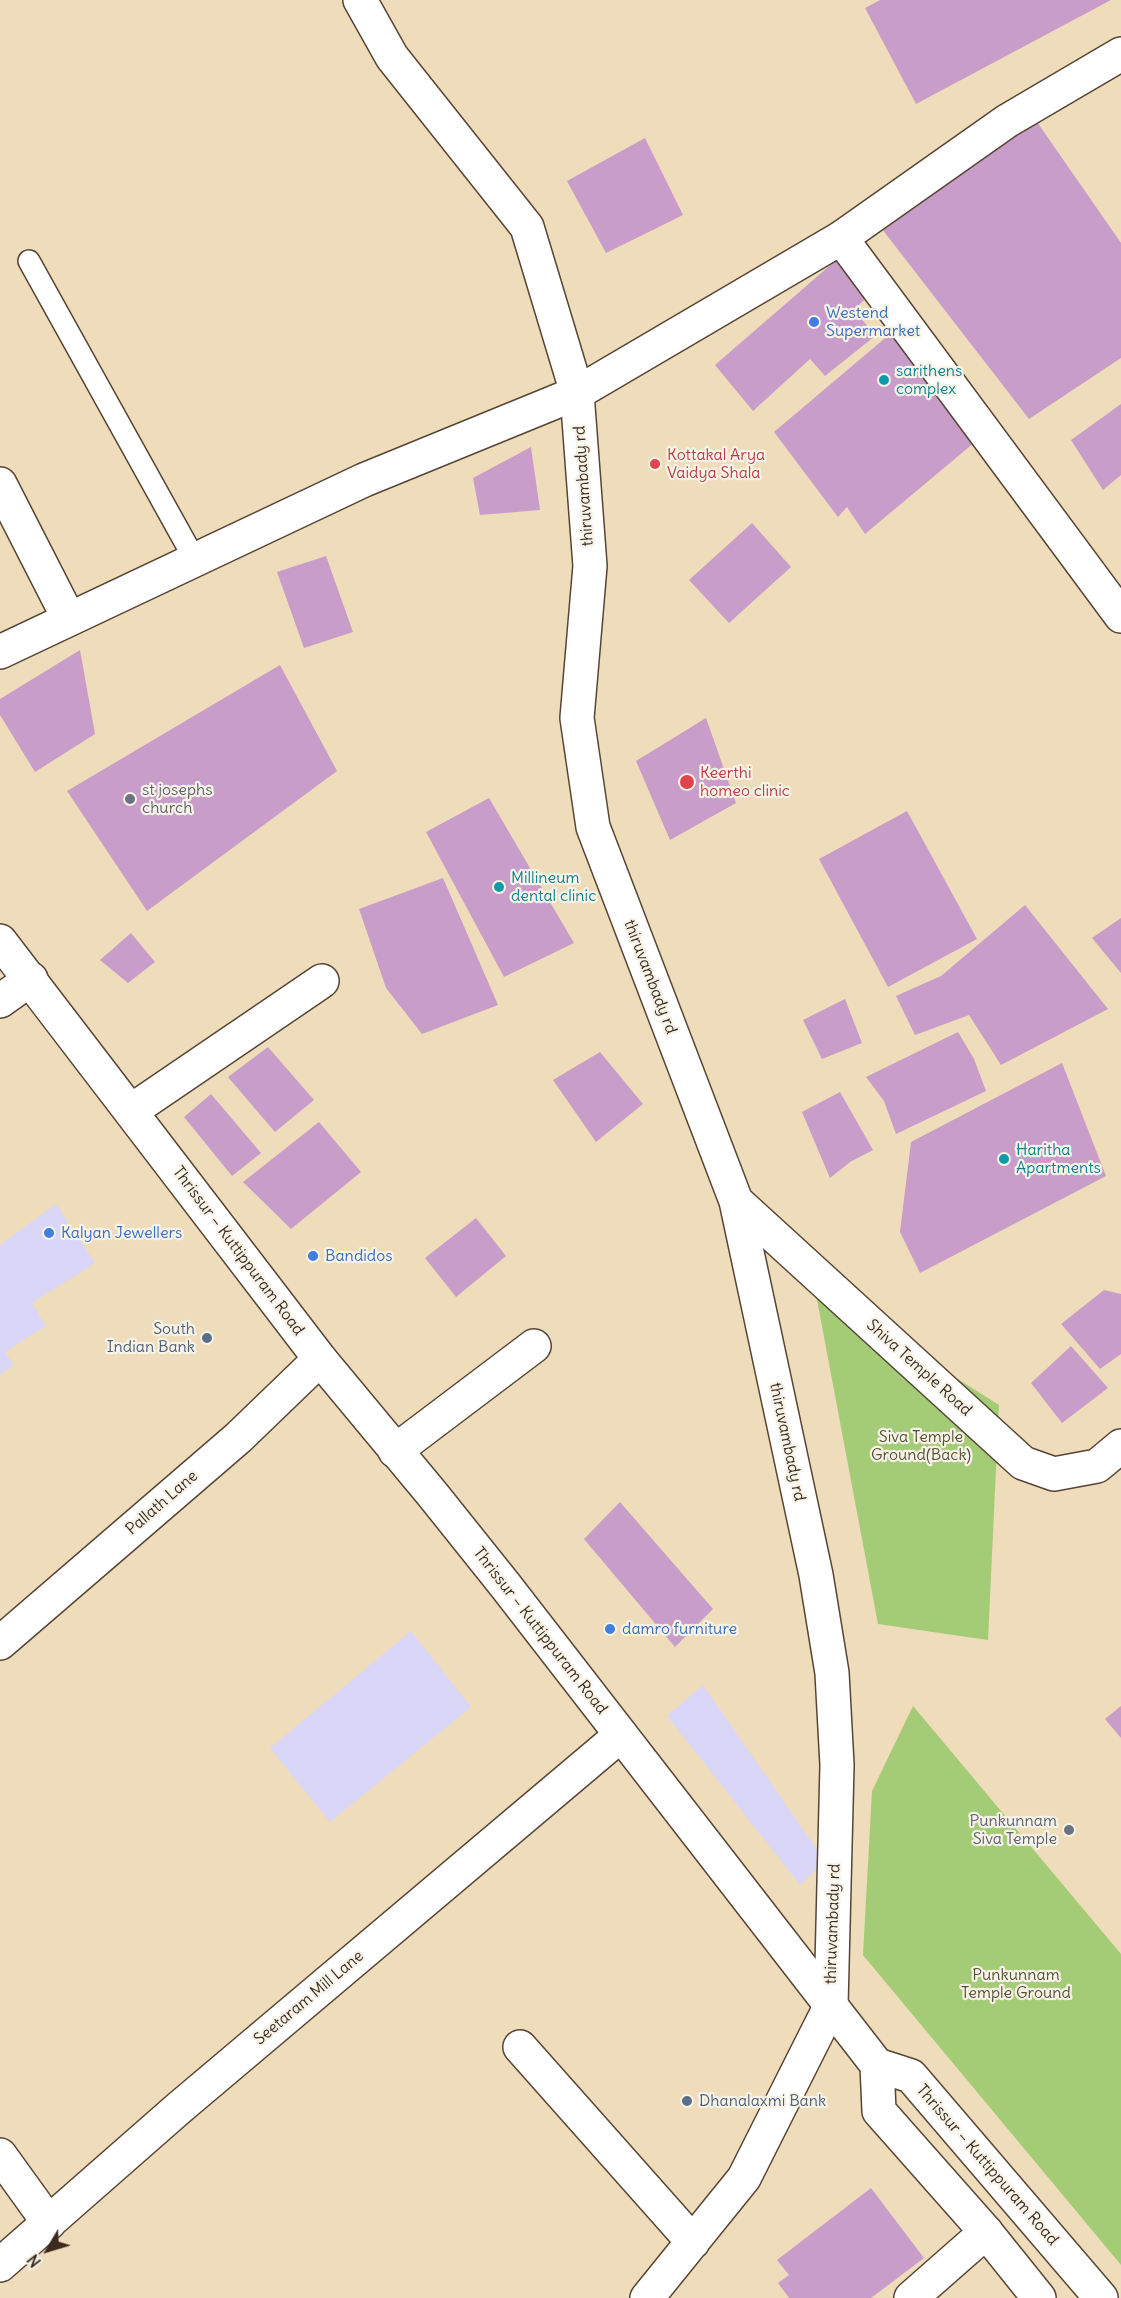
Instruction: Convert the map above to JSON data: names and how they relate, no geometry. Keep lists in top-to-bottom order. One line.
{"streets":{"street":["thiruvambady rd","Thrissur – Kuttippuram Road","Shiva Temple Road","Pallath Lane","Seetaram Mill Lane"]},"crossings":[["thiruvambady rd","Thrissur – Kuttippuram Road"],["thiruvambady rd","Shiva Temple Road"],["Thrissur – Kuttippuram Road","Pallath Lane"],["Thrissur – Kuttippuram Road","Seetaram Mill Lane"]],"parks":["Siva Temple Ground(Back)","Punkunnam Temple Ground"],"places":["Westend Supermarket","sarithens complex","Kottakal Arya Vaidya Shala","Keerthi homeo clinic","st josephs church","Millineum dental clinic","Haritha Apartments","Kalyan Jewellers","Bandidos","South Indian Bank","damro furniture","Punkunnam Siva Temple","Dhanalaxmi Bank"],"north":"bottom left"}
